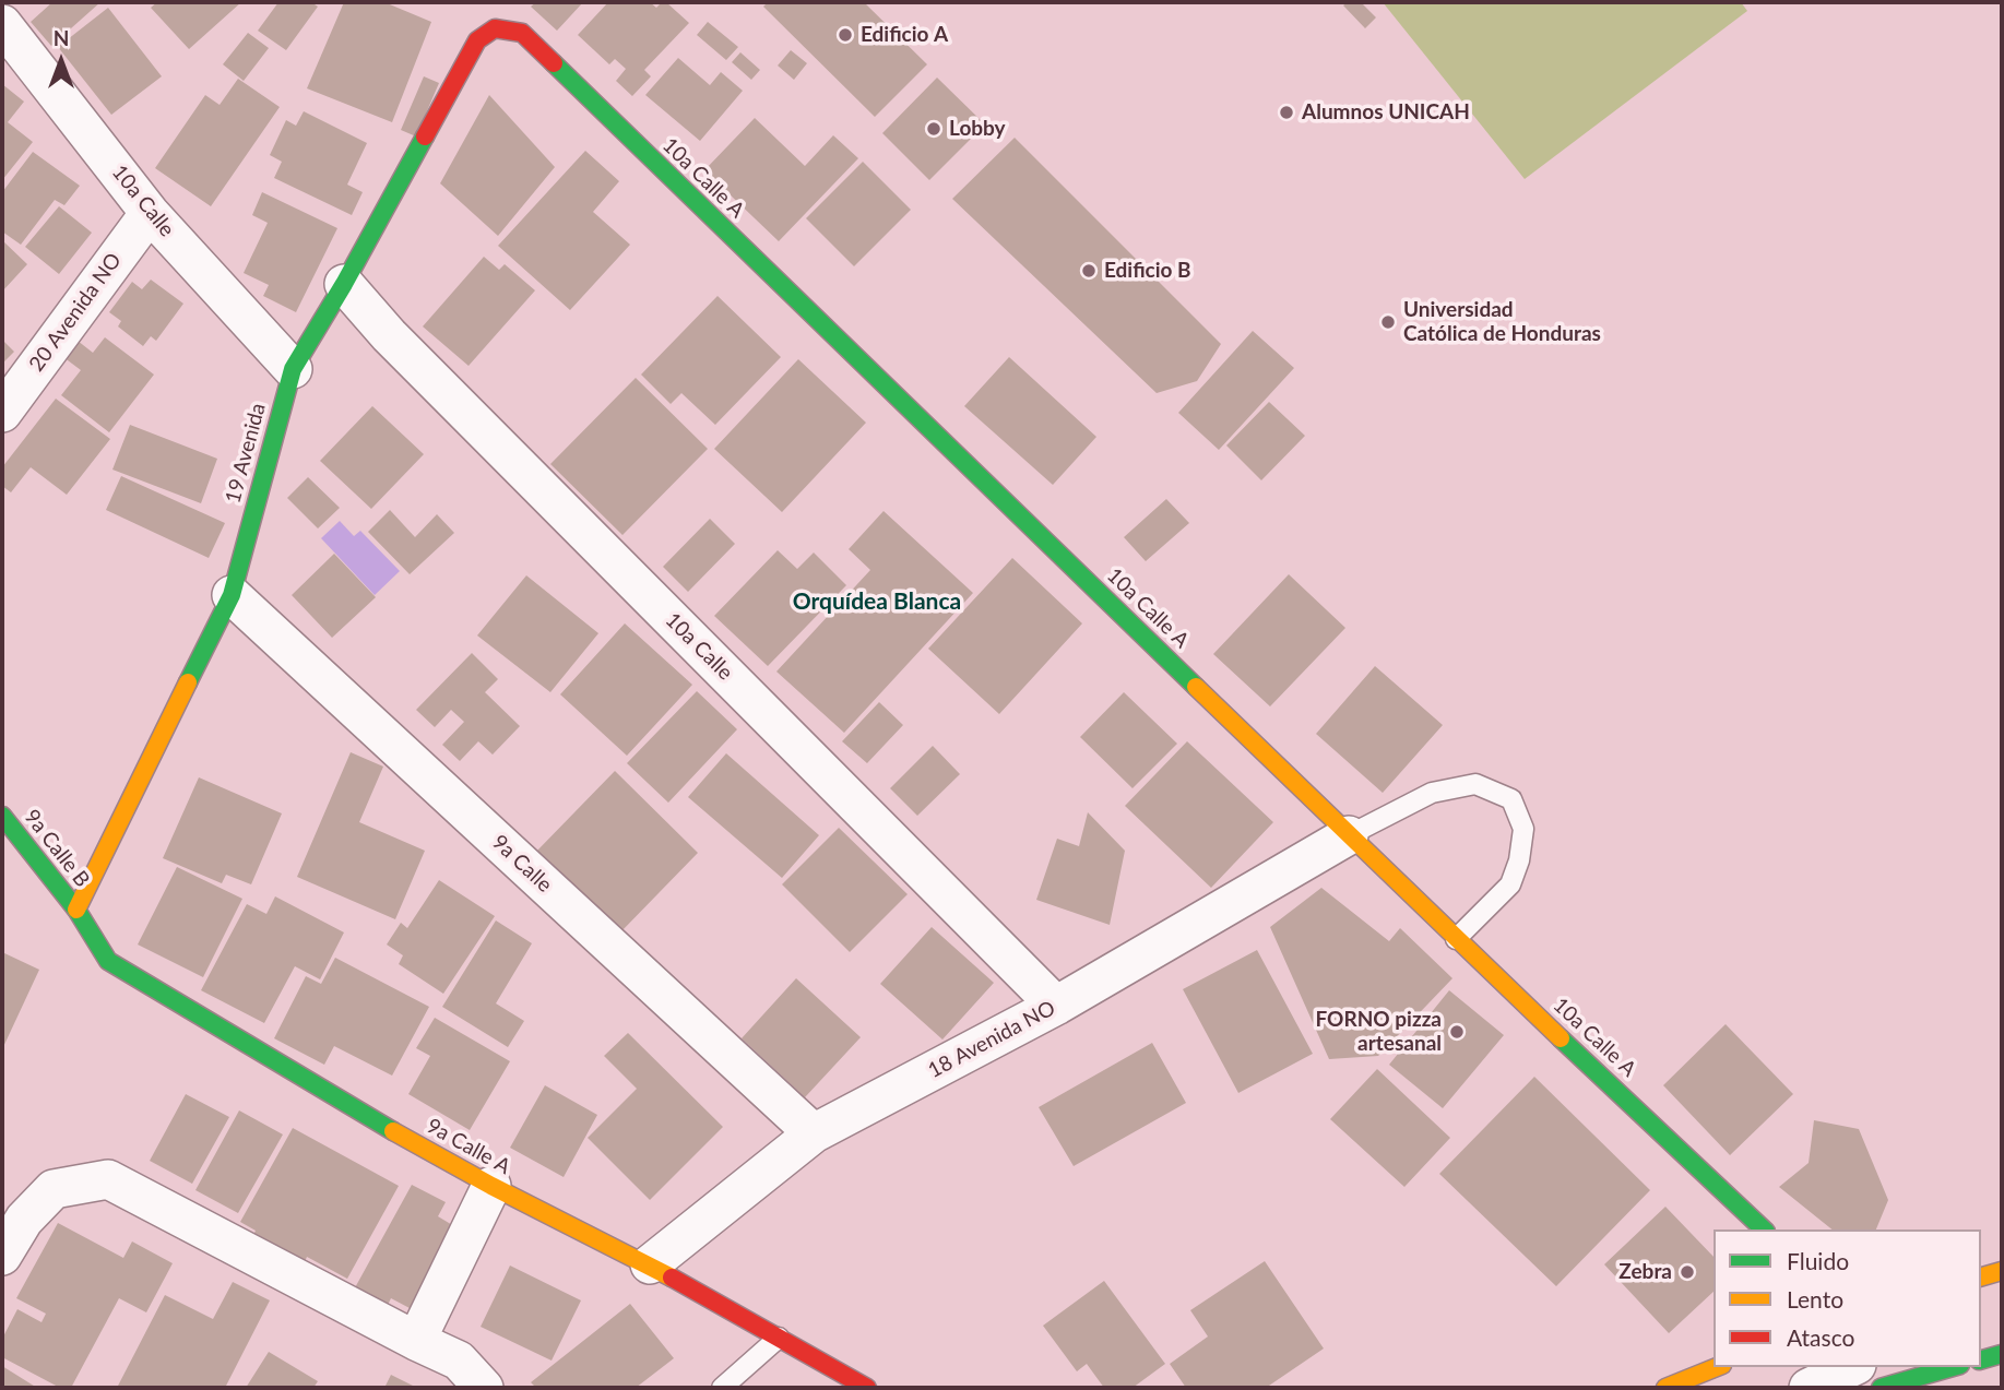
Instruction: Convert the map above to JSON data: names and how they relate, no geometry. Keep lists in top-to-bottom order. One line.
{"streets":{"main road":["10a Calle A","19 Avenida","9a Calle B","9a Calle A"],"street":["10a Calle","20 Avenida NO","9a Calle","18 Avenida NO"]},"crossings":[["10a Calle A","19 Avenida"],["10a Calle A","18 Avenida NO"],["10a Calle","20 Avenida NO"],["10a Calle","19 Avenida"],["10a Calle","18 Avenida NO"],["19 Avenida","9a Calle B"],["19 Avenida","9a Calle"],["19 Avenida","9a Calle A"],["9a Calle B","9a Calle A"],["9a Calle","18 Avenida NO"],["18 Avenida NO","9a Calle A"]],"districts":["Orquídea Blanca"],"places":["Edificio A","Alumnos UNICAH","Lobby","Edificio B","Universidad Católica de Honduras","FORNO pizza artesanal","Zebra"],"legend":["Fluido","Lento","Atasco"],"north":"top"}
